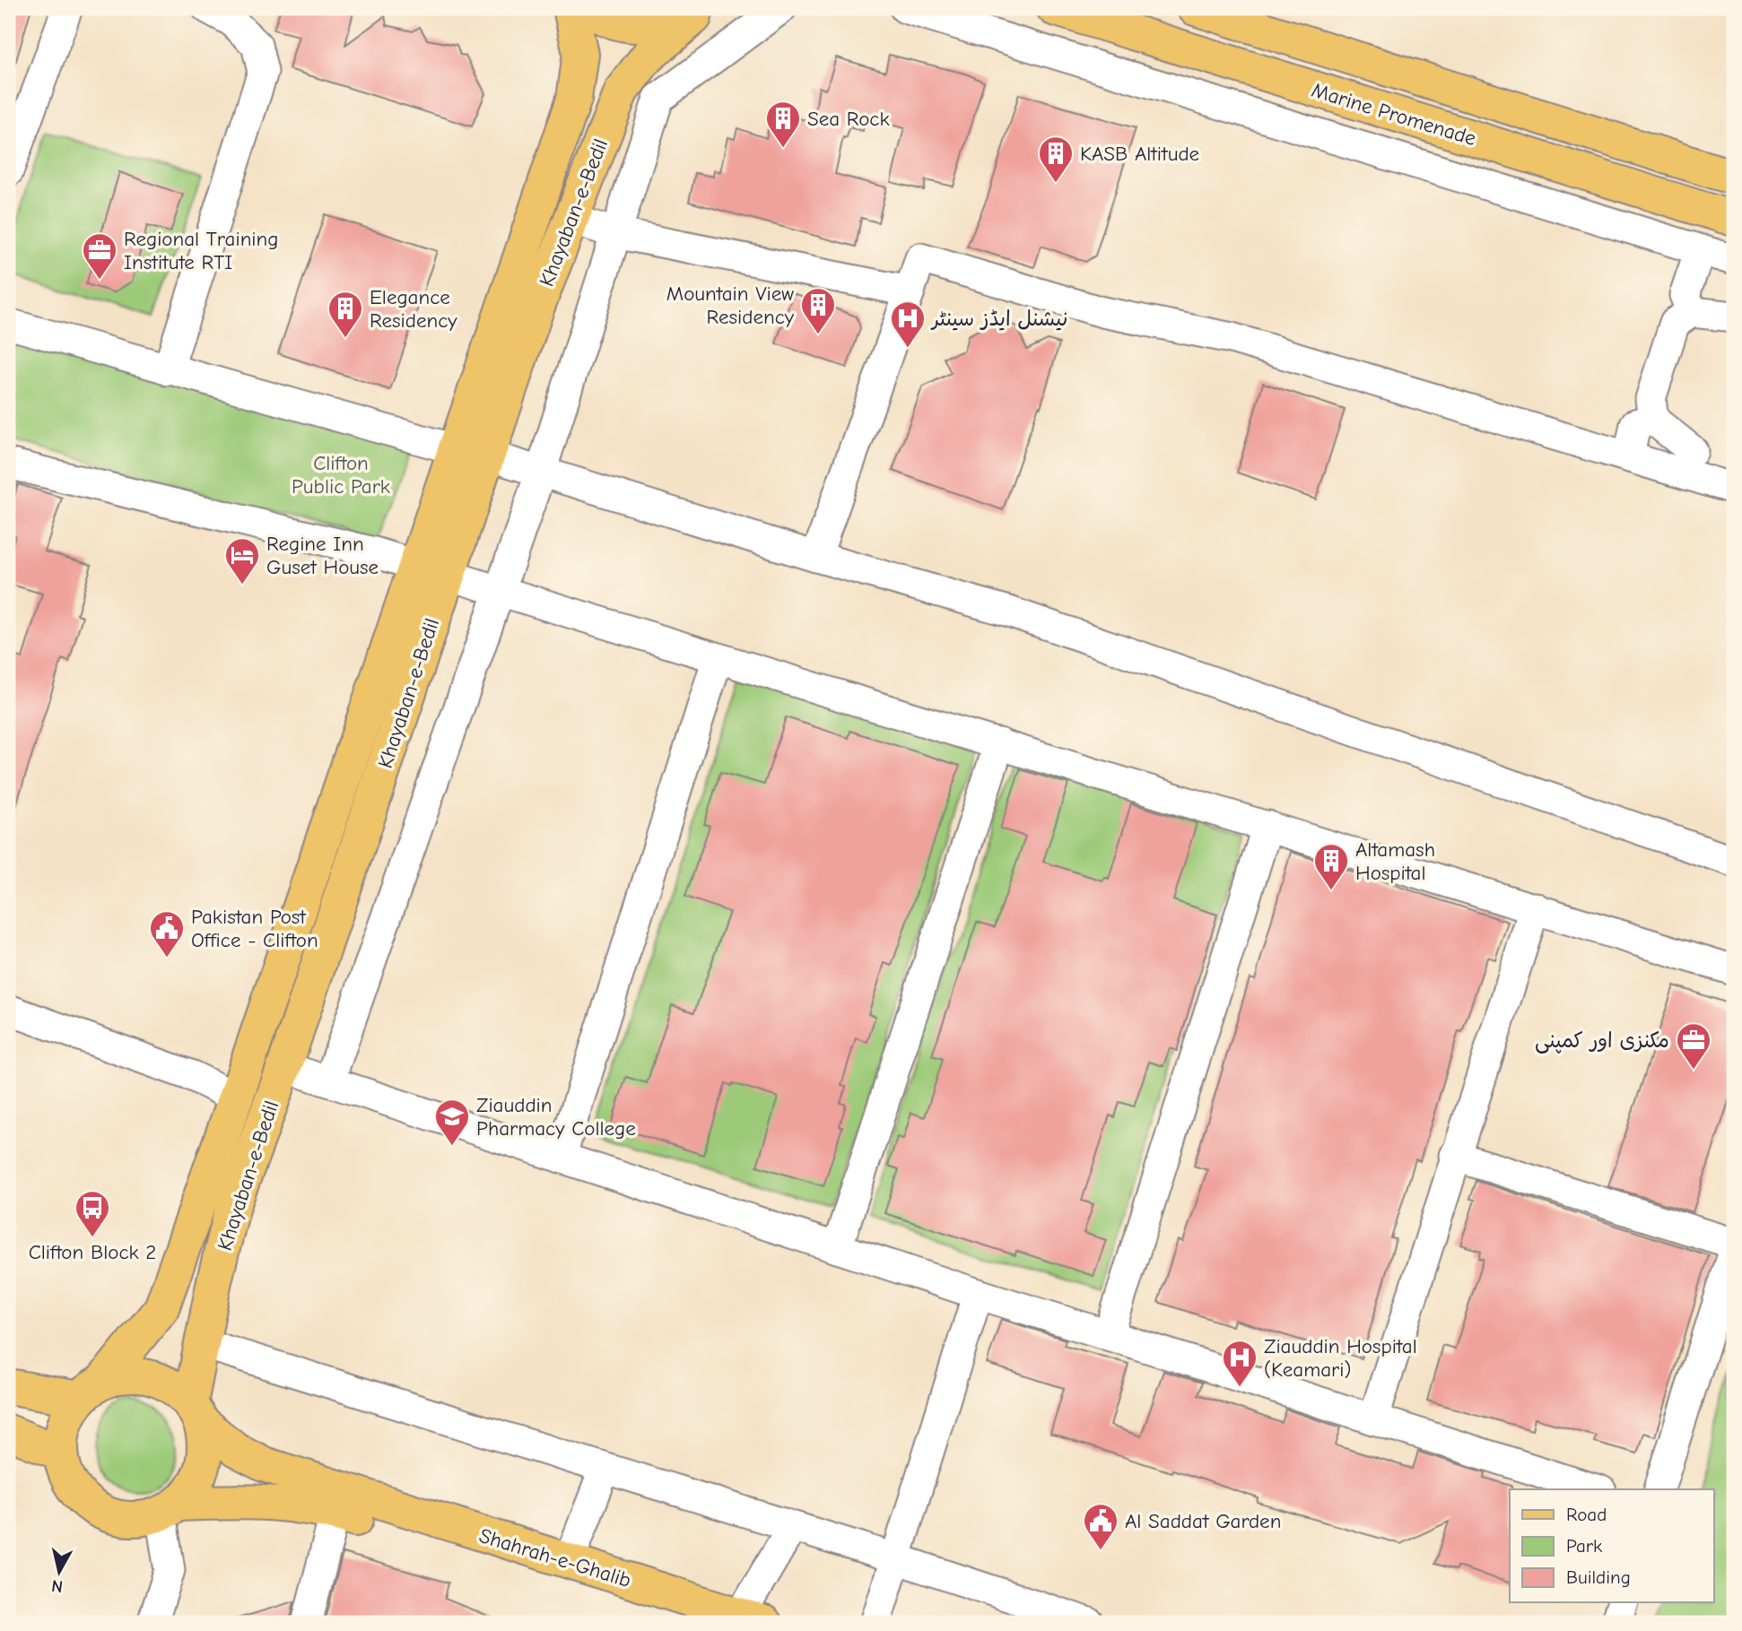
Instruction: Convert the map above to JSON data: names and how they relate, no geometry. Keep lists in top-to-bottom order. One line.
{"streets":{"main road":["Marine Promenade","Khayaban-e-Bedil","Shahrah-e-Ghalib"]},"parks":["Clifton Public Park"],"places":{"building":["Sea Rock","KASB Altitude","Mountain View Residency","Elegance Residency","Altamash Hospital"],"office":["Regional Training Institute RTI","مکنزی اور کمپنی"],"hospital":["نیشنل ایڈز سینٹر","Ziauddin Hospital (Keamari)"],"hotel":["Regine Inn Guset House"],"public building":["Pakistan Post Office - Clifton","Al Saddat Garden"],"school or university":["Ziauddin Pharmacy College"],"bus stop":["Clifton Block 2"]},"legend":["Road","Park","Building"],"north":"bottom"}
